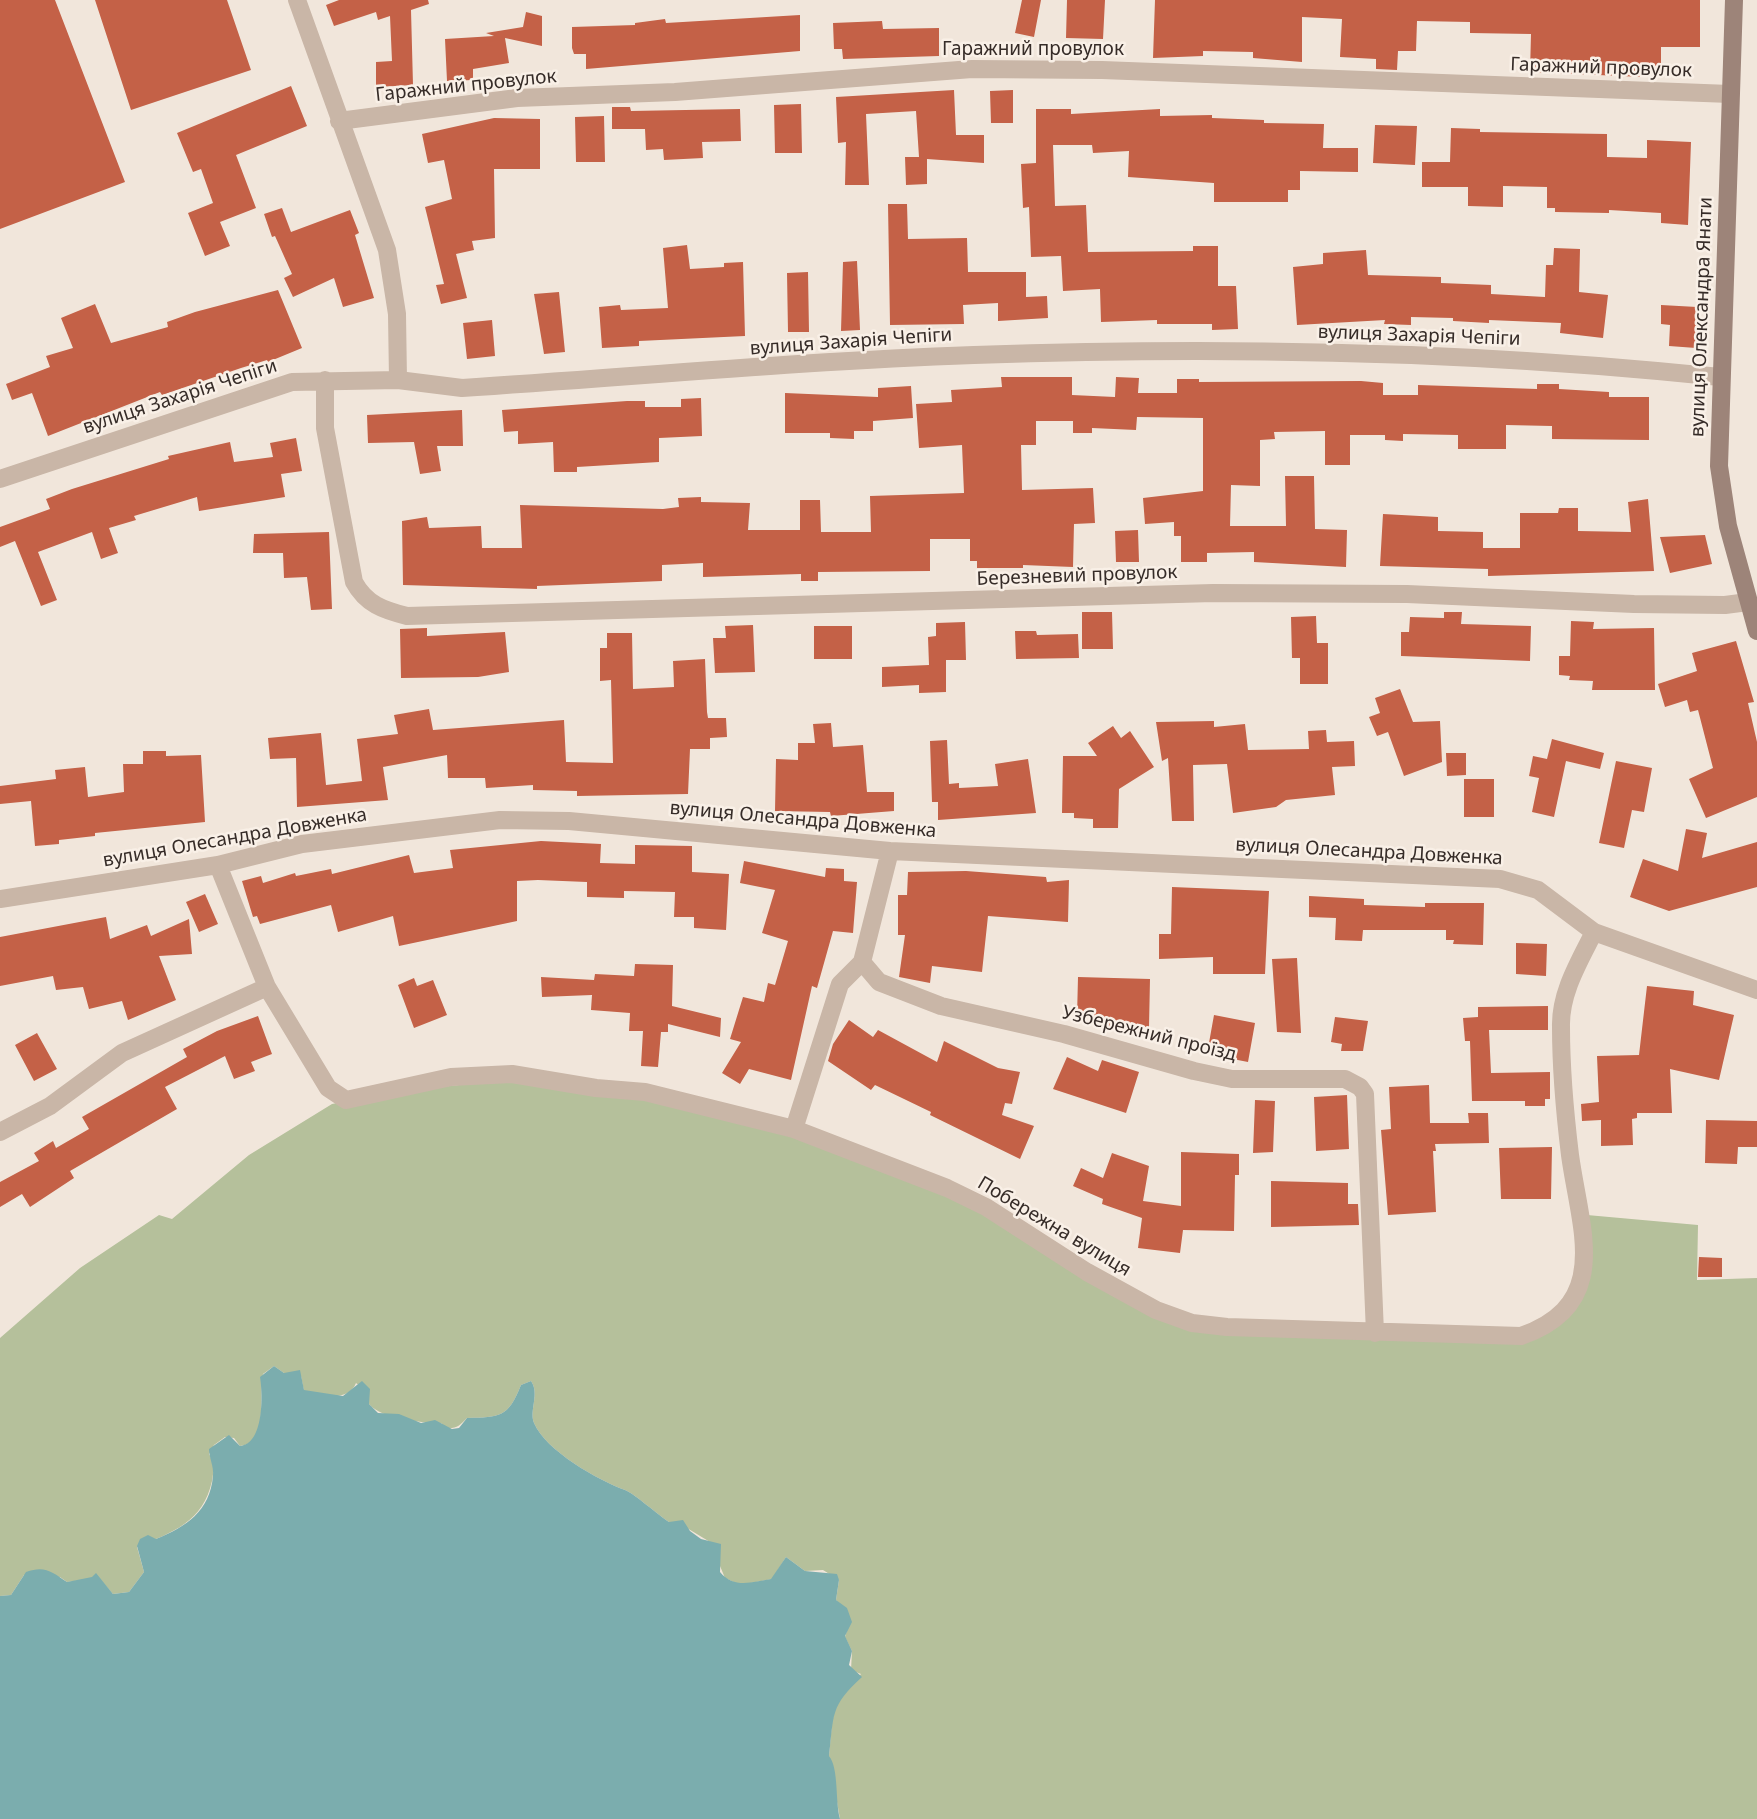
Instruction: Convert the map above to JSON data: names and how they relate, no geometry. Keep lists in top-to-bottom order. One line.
{"streets":{"street":["Гаражний провулок","вулиця Олександра Янати","вулиця Захарія Чепіги","Березневий провулок","вулиця Олесандра Довженка","Узбережний проїзд","Побережна вулиця"]},"crossings":[["Гаражний провулок","вулиця Олександра Янати"],["вулиця Олександра Янати","вулиця Захарія Чепіги"],["вулиця Олександра Янати","Березневий провулок"],["вулиця Захарія Чепіги","Березневий провулок"],["вулиця Олесандра Довженка","Побережна вулиця"],["Узбережний проїзд","Побережна вулиця"]]}
